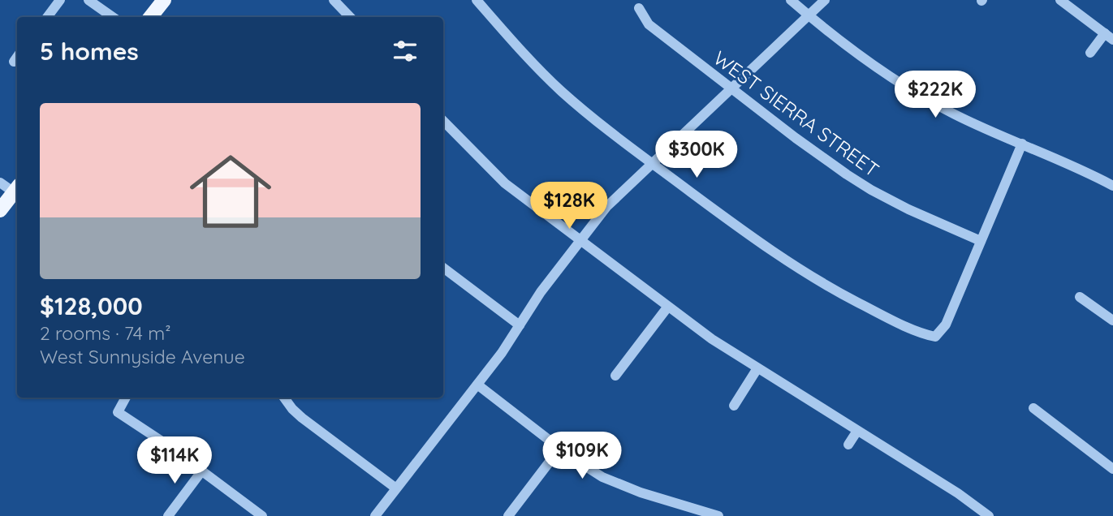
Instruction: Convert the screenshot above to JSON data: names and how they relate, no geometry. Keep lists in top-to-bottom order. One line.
{"streets":{"street":["WEST SIERRA STREET"]},"page":{"heading":"5 homes","price":["$222K","$300K","$128K","$109K","$114K"],"list":[{"name":"$128,000","note":"2 rooms · 74 m² · West Sunnyside Avenue"}]}}
